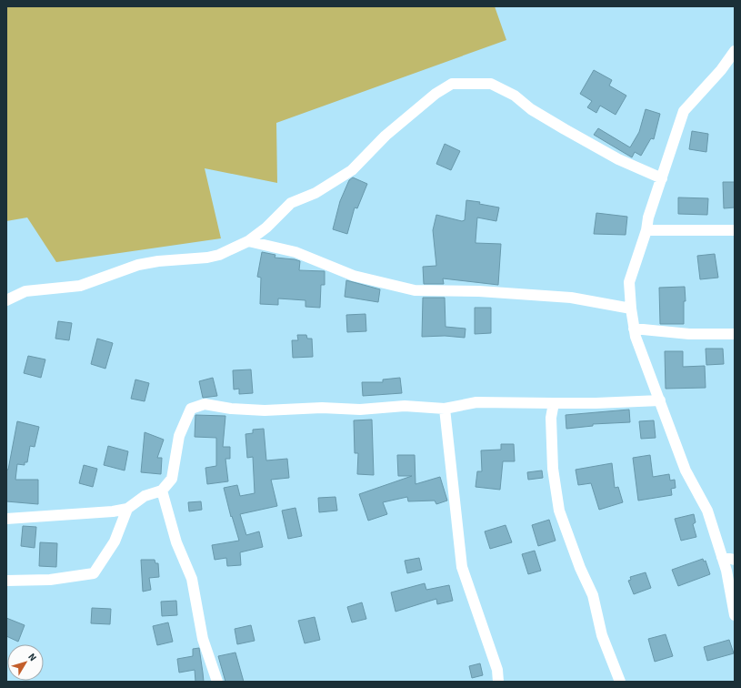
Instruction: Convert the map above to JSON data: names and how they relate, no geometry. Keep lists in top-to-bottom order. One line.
{"north":"top right"}
